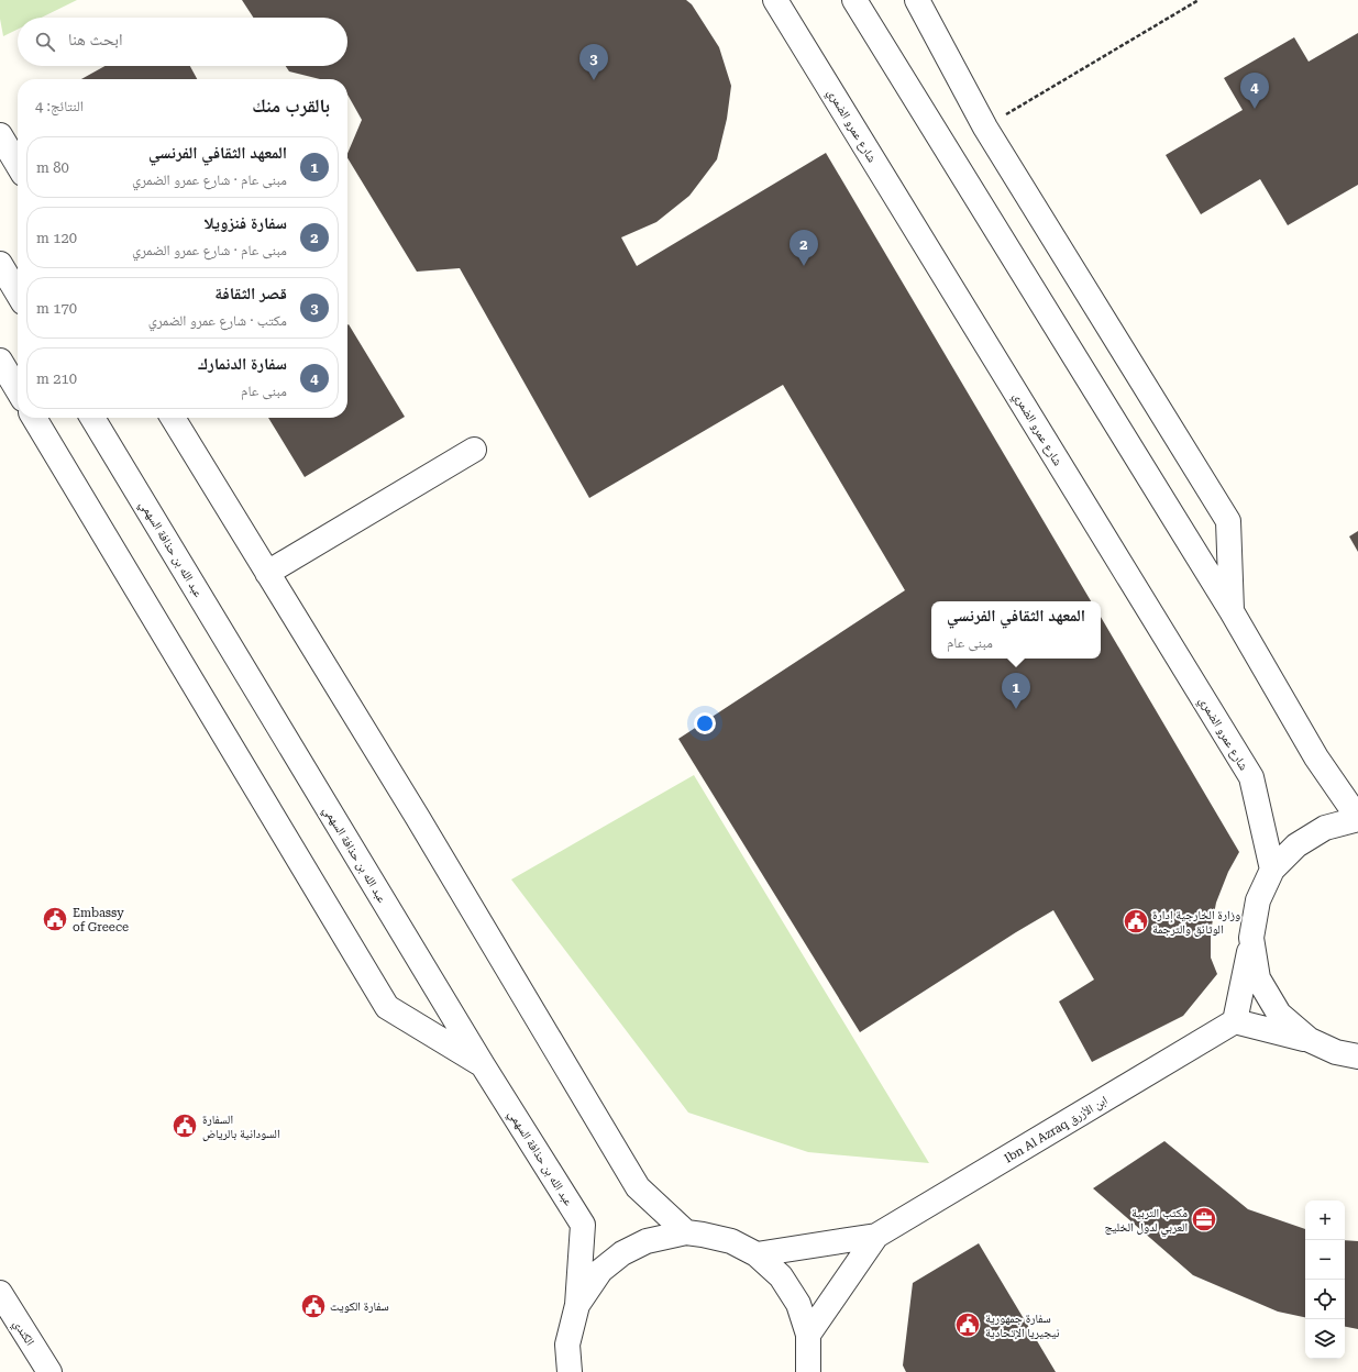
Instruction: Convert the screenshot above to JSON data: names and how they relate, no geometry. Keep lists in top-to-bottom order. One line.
{"streets":{"street":["شارع عمرو الضمري","عبد الله بن حذافة السهمي","Ibn Al Azraq ابن الأزرق","الكندي"]},"places":{"public building":["Embassy of Greece","وزارة الخارجية إدارة الوثائق والترجمة","السفارة السودانية بالرياض","سفارة الكويت","سفارة جمهورية نيجيريا الإتحادية"],"office":["مكتب التربية العربي لدول الخليج"]},"page":{"search":"ابحث هنا","pins":["3","4","2","1"],"heading":["بالقرب منك","النتائج: 4"],"list":[{"mark":"1","name":"المعهد الثقافي الفرنسي","note":"مبنى عام · شارع عمرو الضمري","value":"80 m"},{"mark":"2","name":"سفارة فنزويلا","note":"مبنى عام · شارع عمرو الضمري","value":"120 m"},{"mark":"3","name":"قصر الثقافة","note":"مكتب · شارع عمرو الضمري","value":"170 m"},{"mark":"4","name":"سفارة الدنمارك","note":"مبنى عام","value":"210 m"}],"popup":["المعهد الثقافي الفرنسي","مبنى عام"],"map_buttons":["+","−"]}}
